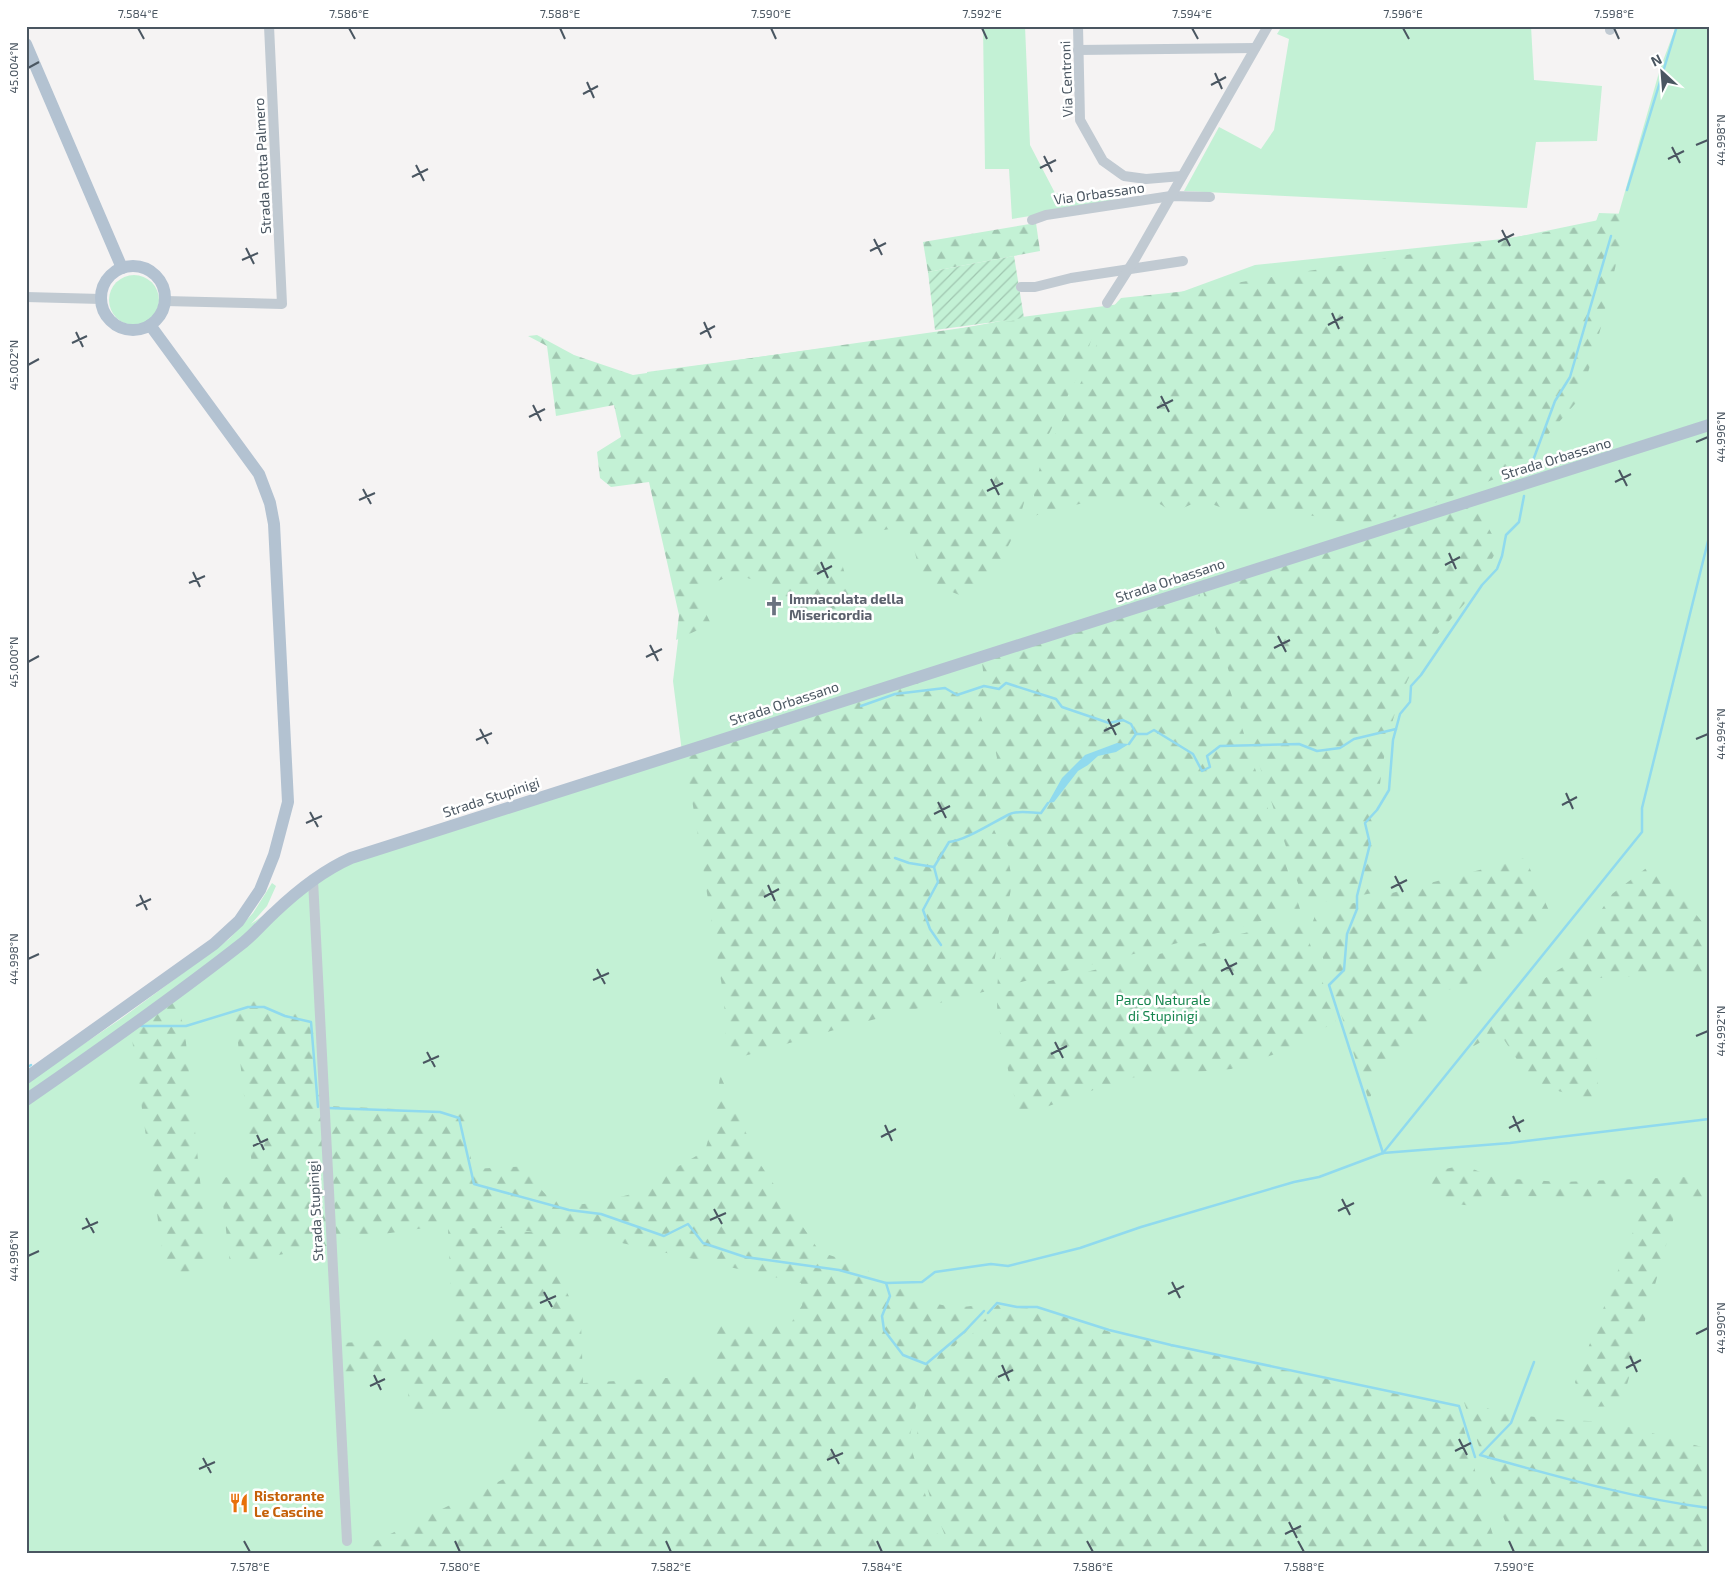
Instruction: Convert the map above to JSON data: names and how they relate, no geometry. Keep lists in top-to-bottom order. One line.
{"streets":{"main road":["Strada Orbassano","Strada Stupinigi"],"street":["Via Centroni","Strada Rotta Palmero","Via Orbassano"]},"crossings":[["Strada Orbassano","Strada Stupinigi"]],"parks":["Parco Naturale di Stupinigi"],"places":{"church":["Immacolata della Misericordia"],"restaurant":["Ristorante Le Cascine"]},"north":"top left","coordinates":["7.584°E","7.586°E","7.588°E","7.590°E","7.592°E","7.594°E","7.596°E","7.598°E","45.004°N","44.998°N","45.002°N","44.996°N","45.000°N","44.994°N","44.992°N","44.990°N","7.578°E","7.580°E","7.582°E"]}
